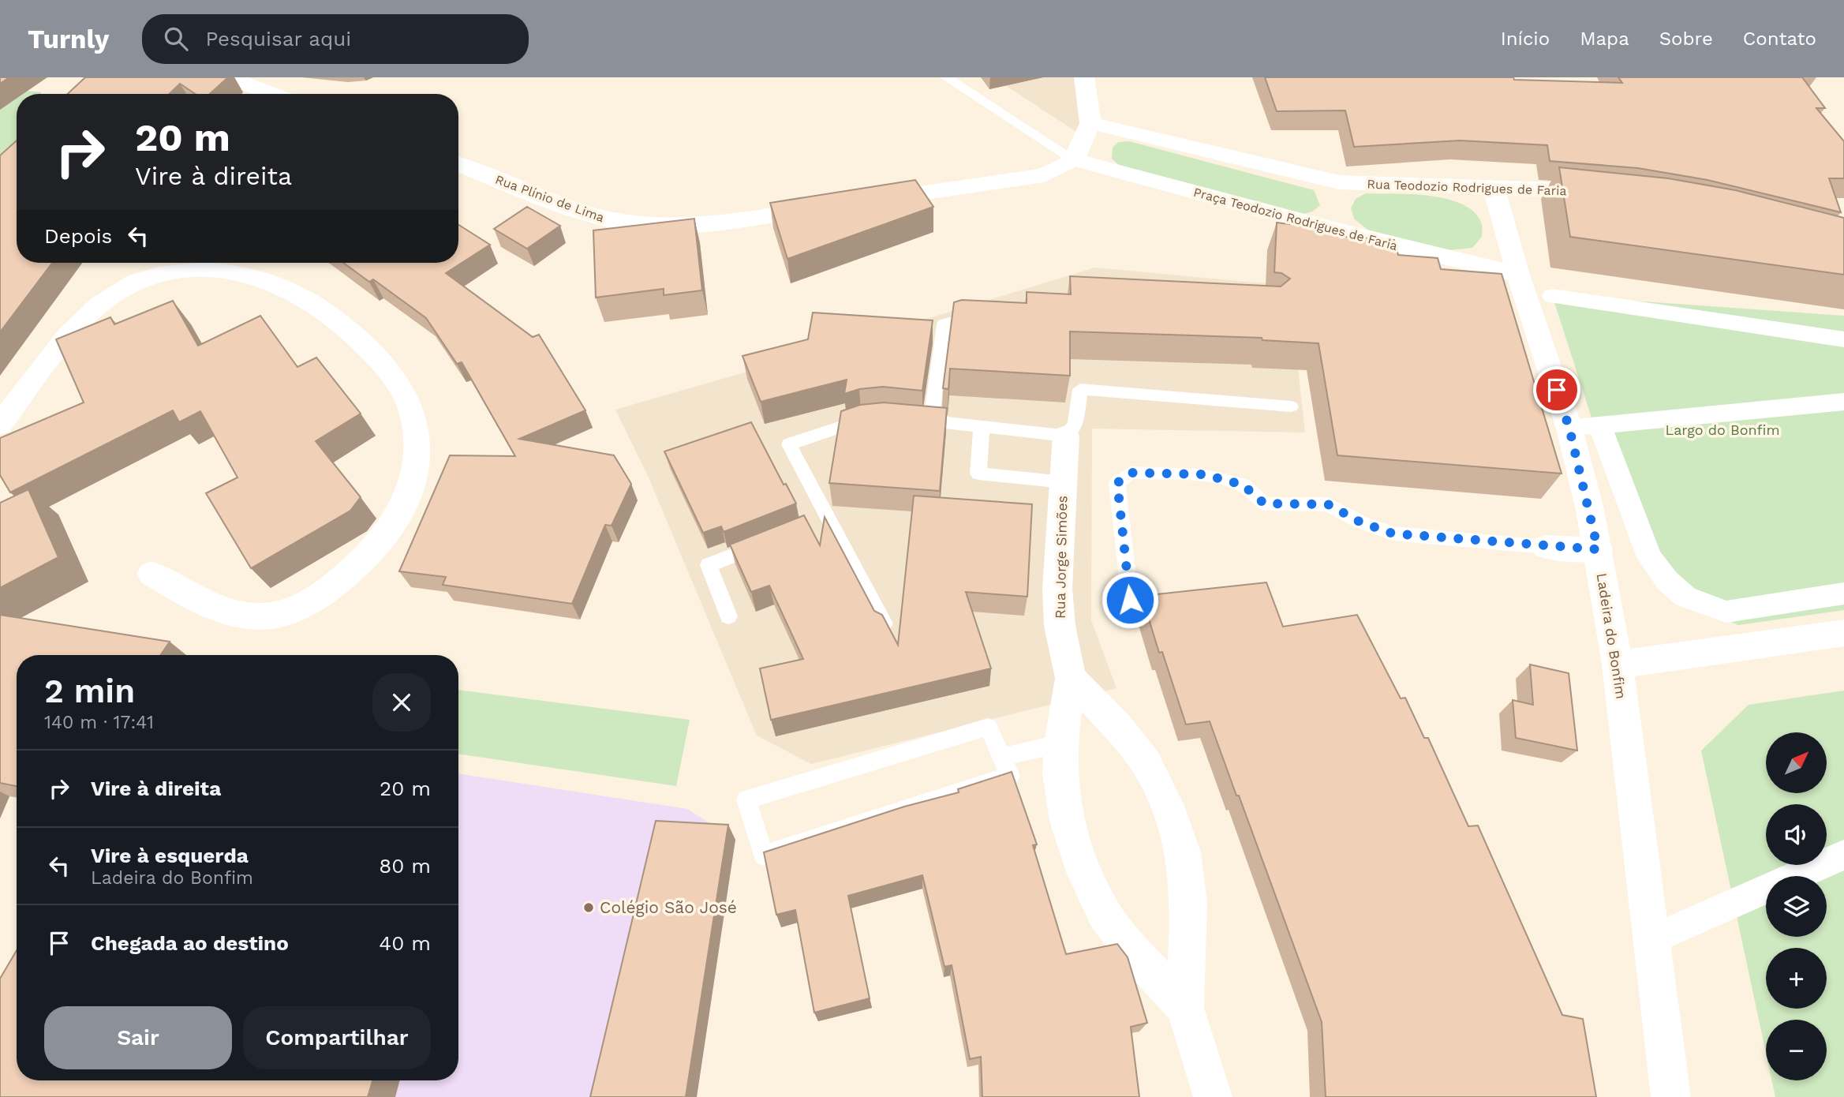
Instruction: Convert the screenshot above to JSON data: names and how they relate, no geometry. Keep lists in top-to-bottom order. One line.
{"streets":{"street":["Rua Teodozio Rodrigues de Faria","Rua Plínio de Lima","Praça Teodozio Rodrigues de Faria","Rua Jorge Simões","Ladeira do Bonfim"]},"crossings":[["Rua Teodozio Rodrigues de Faria","Praça Teodozio Rodrigues de Faria"],["Rua Teodozio Rodrigues de Faria","Ladeira do Bonfim"],["Rua Plínio de Lima","Praça Teodozio Rodrigues de Faria"],["Praça Teodozio Rodrigues de Faria","Ladeira do Bonfim"]],"parks":["Largo do Bonfim"],"places":["Colégio São José"],"north":"top right","page":{"header":"Turnly","search":"Pesquisar aqui","nav":["Início","Mapa","Sobre","Contato"],"turn":["20 m","Vire à direita"],"then":"Depois","heading":["2 min","140 m · 17:41"],"map_buttons":["+","−"],"list":[{"name":"Vire à direita","value":"20 m"},{"name":"Vire à esquerda","note":"Ladeira do Bonfim","value":"80 m"},{"name":"Chegada ao destino","value":"40 m"}],"buttons":["Sair","Compartilhar"]}}
